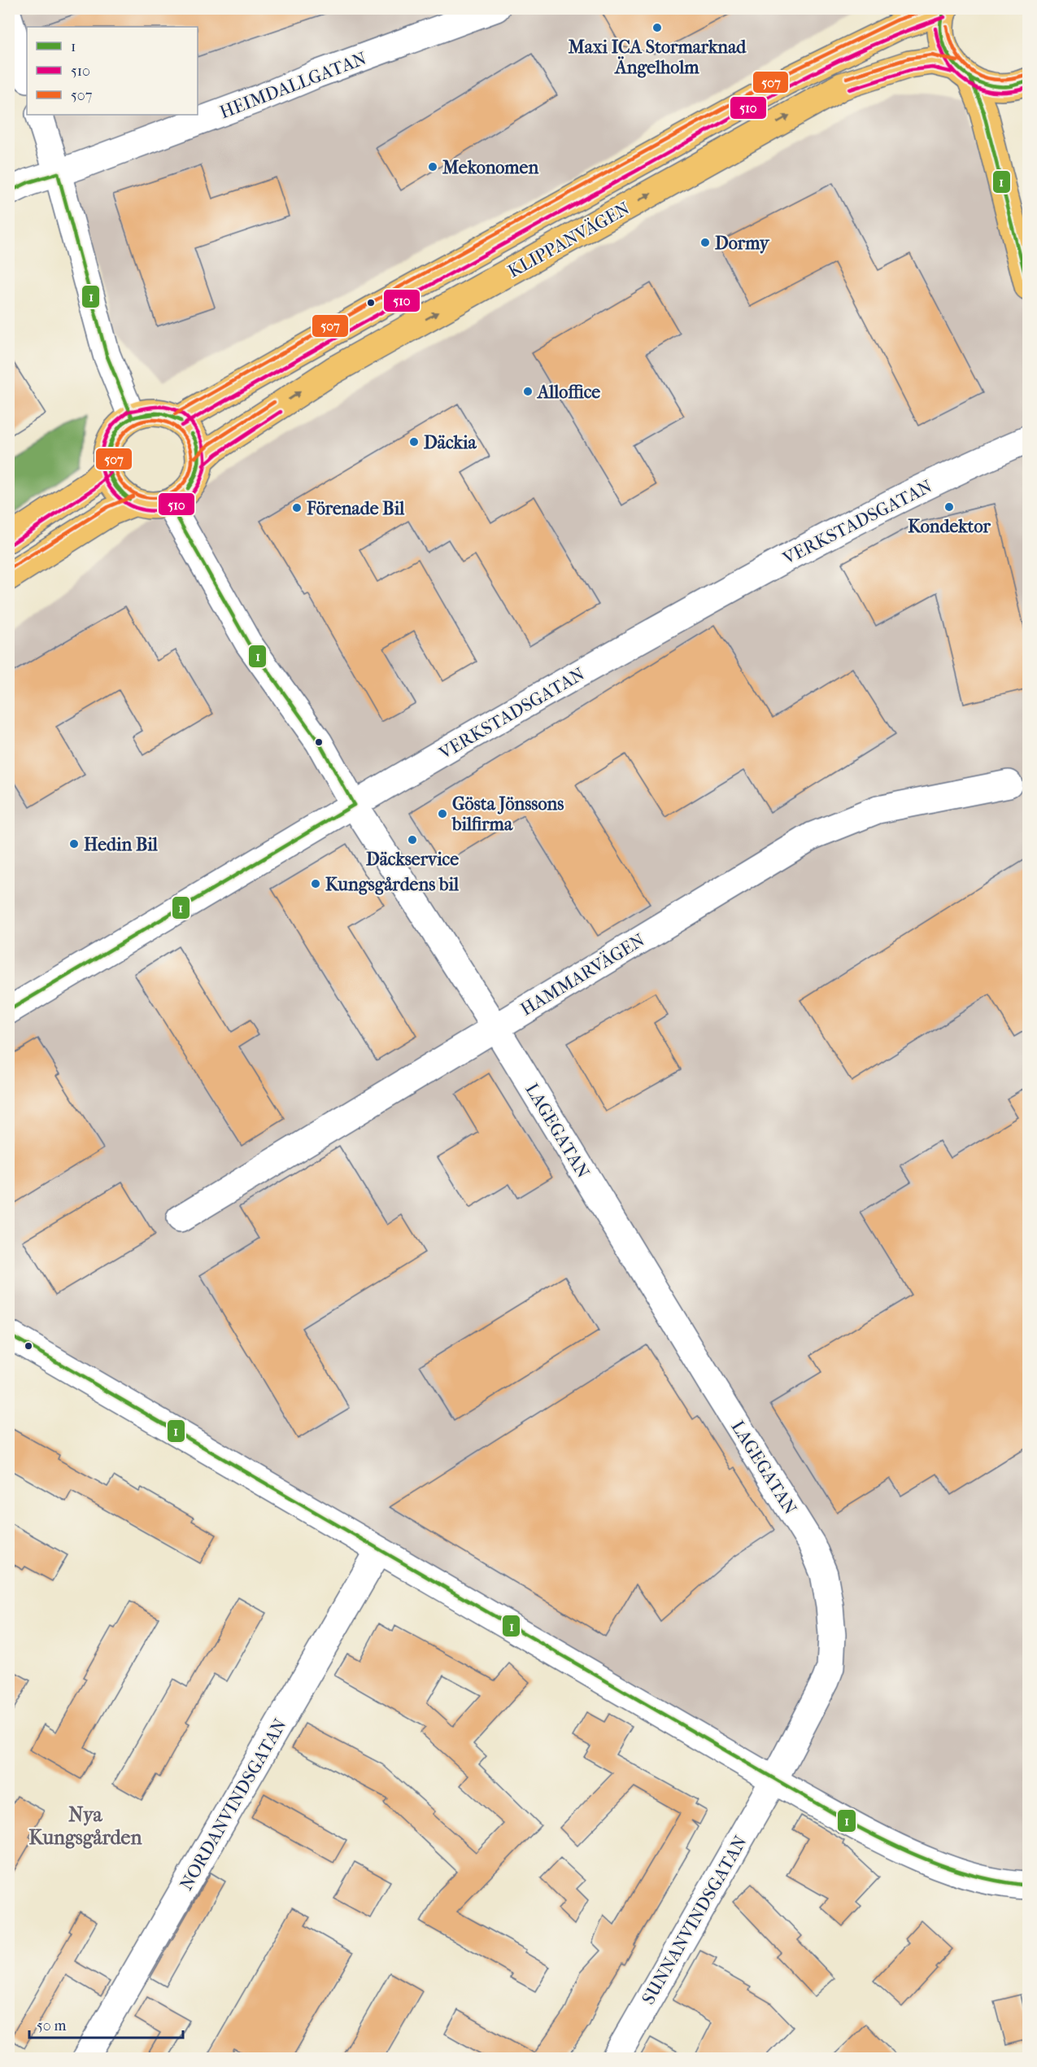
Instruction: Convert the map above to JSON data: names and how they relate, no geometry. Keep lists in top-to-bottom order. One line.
{"streets":{"main road":["KLIPPANVÄGEN"],"street":["HEIMDALLGATAN","VERKSTADSGATAN","HAMMARVÄGEN","LAGEGATAN","NORDANVINDSGATAN","SUNNANVINDSGATAN"]},"crossings":[["KLIPPANVÄGEN","LAGEGATAN"],["VERKSTADSGATAN","LAGEGATAN"],["HAMMARVÄGEN","LAGEGATAN"],["LAGEGATAN","SUNNANVINDSGATAN"]],"districts":["Nya Kungsgården"],"places":["Maxi ICA Stormarknad Ängelholm","Mekonomen","Dormy","Alloffice","Däckia","Kondektor","Förenade Bil","Gösta Jönssons bilfirma","Däckservice","Hedin Bil","Kungsgårdens bil"],"lines":["transit line 1","transit line 507","transit line 510"],"legend":["1","510","507"],"scale_bar":"50 m"}
